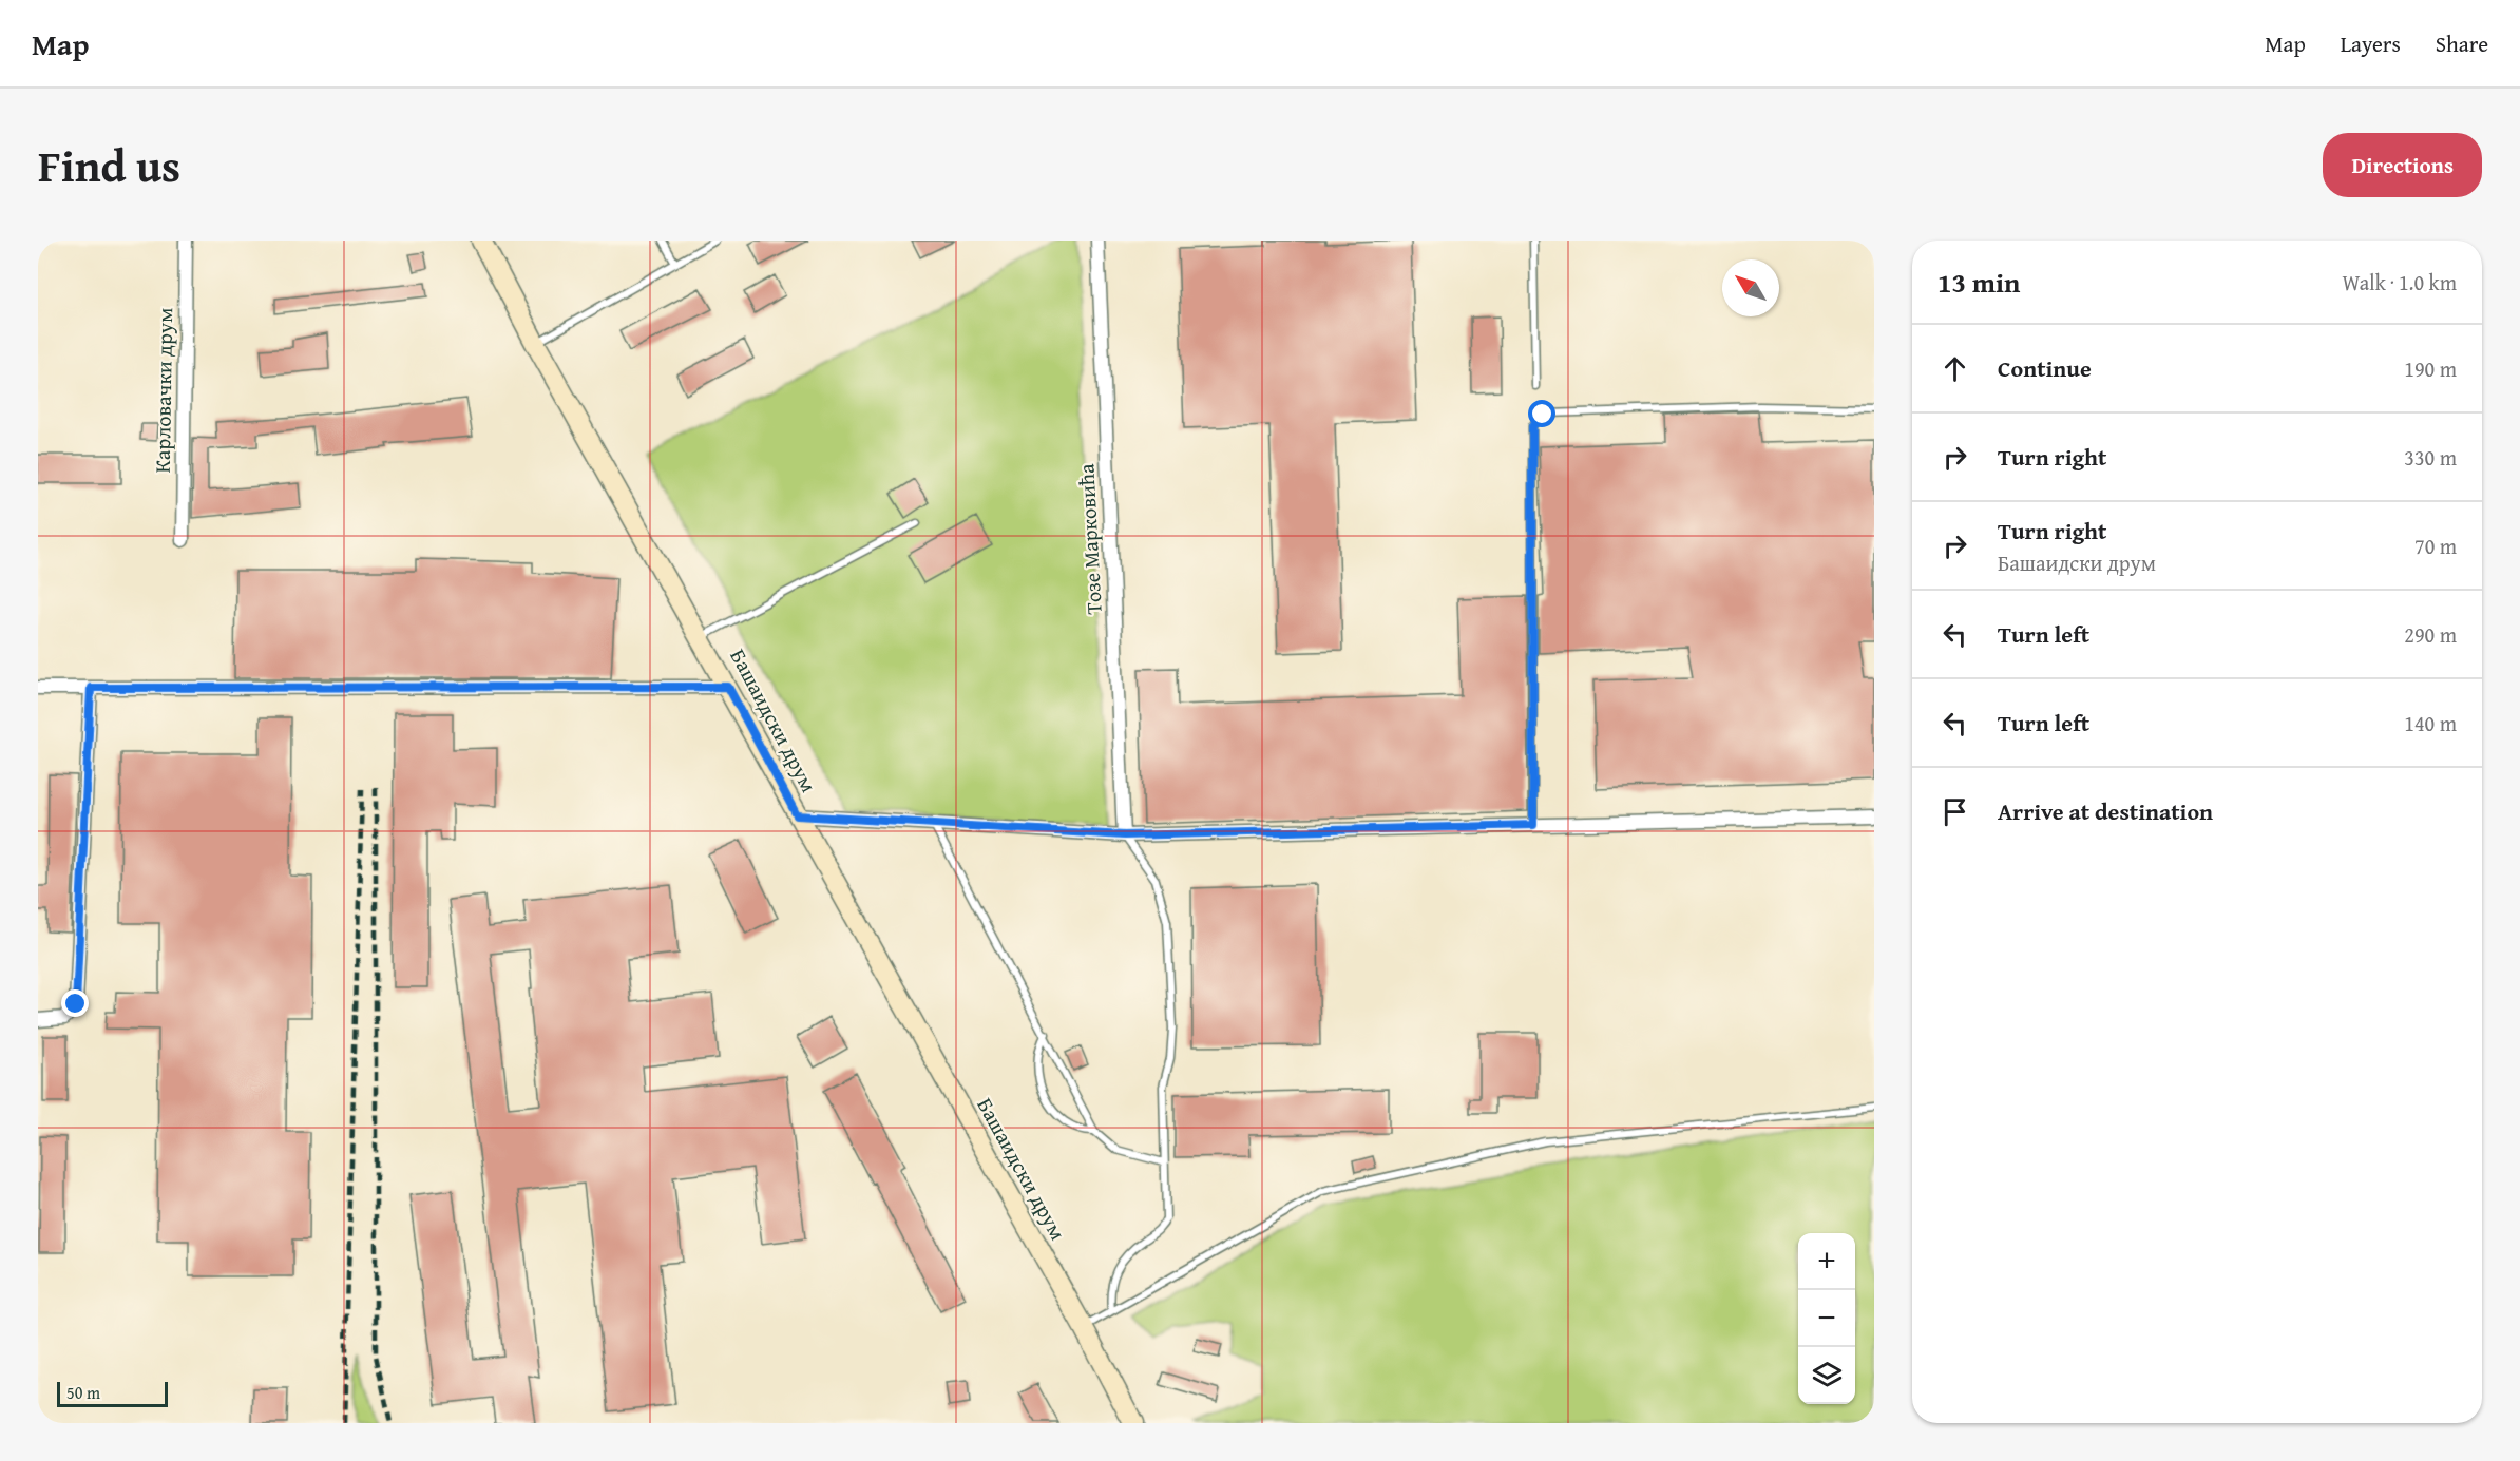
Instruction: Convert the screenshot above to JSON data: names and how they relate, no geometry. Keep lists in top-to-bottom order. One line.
{"streets":{"street":["Карловачки друм","Тозе Марковића","Башаидски друм"]},"scale_bar":"50 m","north":"top left","page":{"header":"Map","nav":["Map","Layers","Share"],"title":"Find us","buttons":"Directions","heading":["13 min","Walk · 1.0 km"],"list":[["Continue","190 m"],["Turn right","330 m"],["Turn right","Башаидски друм","70 m"],["Turn left","290 m"],["Turn left","140 m"],"Arrive at destination"],"map_buttons":["+","−"],"scale":"50 m"}}
